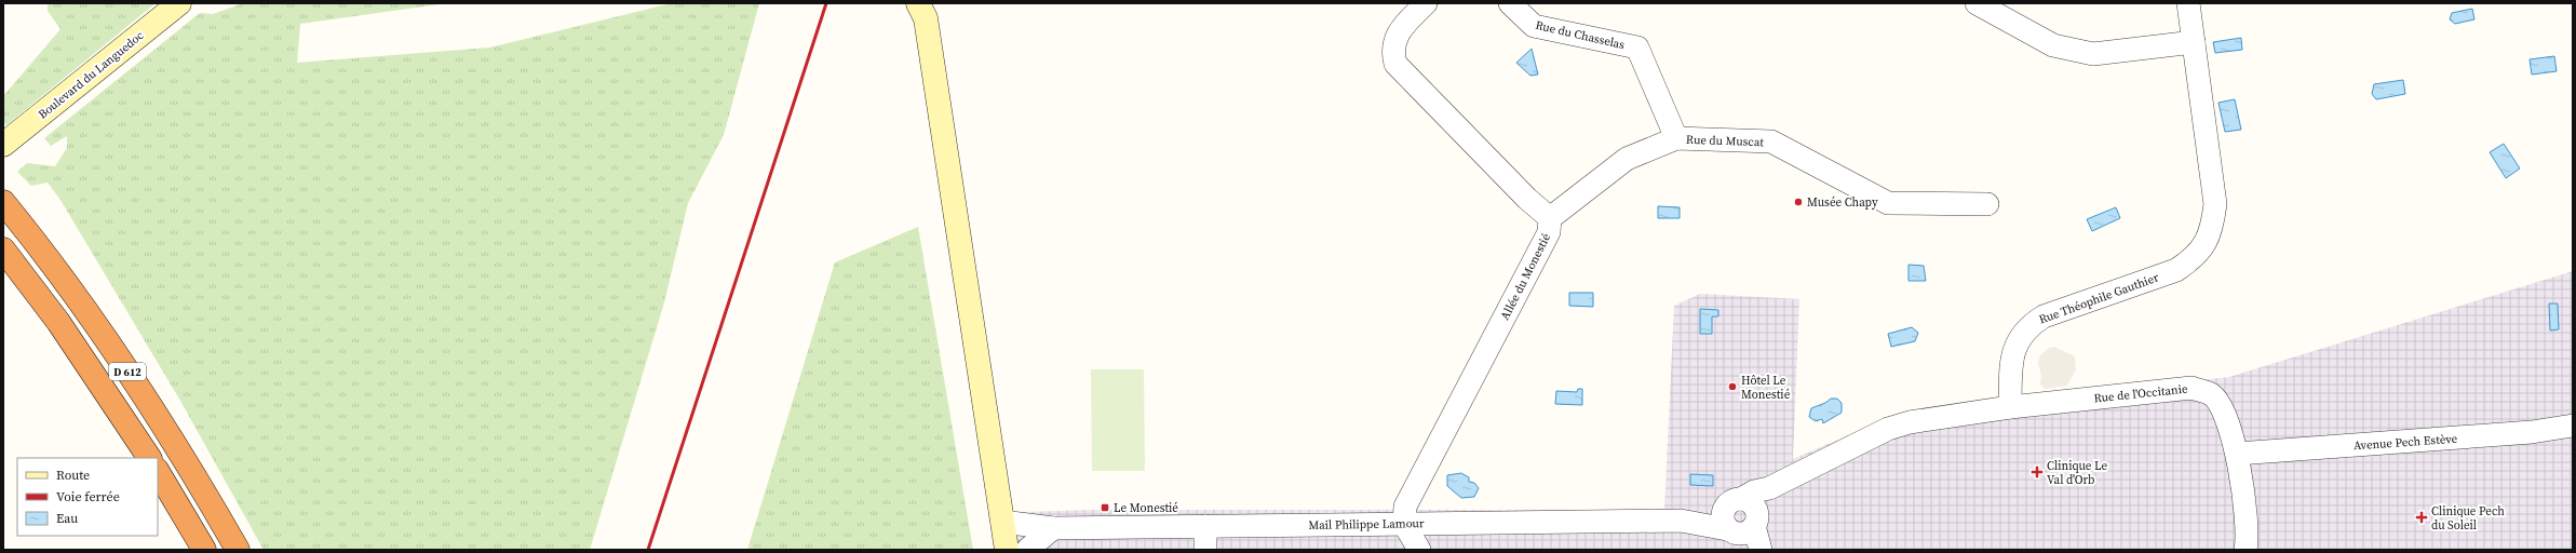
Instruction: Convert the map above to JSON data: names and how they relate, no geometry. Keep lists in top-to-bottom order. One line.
{"streets":{"highway":["D 612"],"street":["Rue du Chasselas","Boulevard du Languedoc","Rue du Muscat","Allée du Monestié","Rue Théophile Gauthier","Rue de l'Occitanie","Avenue Pech Estève","Mail Philippe Lamour"]},"crossings":[["Rue du Chasselas","Rue du Muscat"],["Rue du Muscat","Allée du Monestié"],["Allée du Monestié","Mail Philippe Lamour"],["Rue Théophile Gauthier","Rue de l'Occitanie"],["Rue de l'Occitanie","Avenue Pech Estève"]],"places":{"other":["Musée Chapy","Hôtel Le Monestié"],"health":["Clinique Le Val d'Orb","Clinique Pech du Soleil"],"transit":["Le Monestié"]},"legend":["Route","Voie ferrée","Eau"]}
